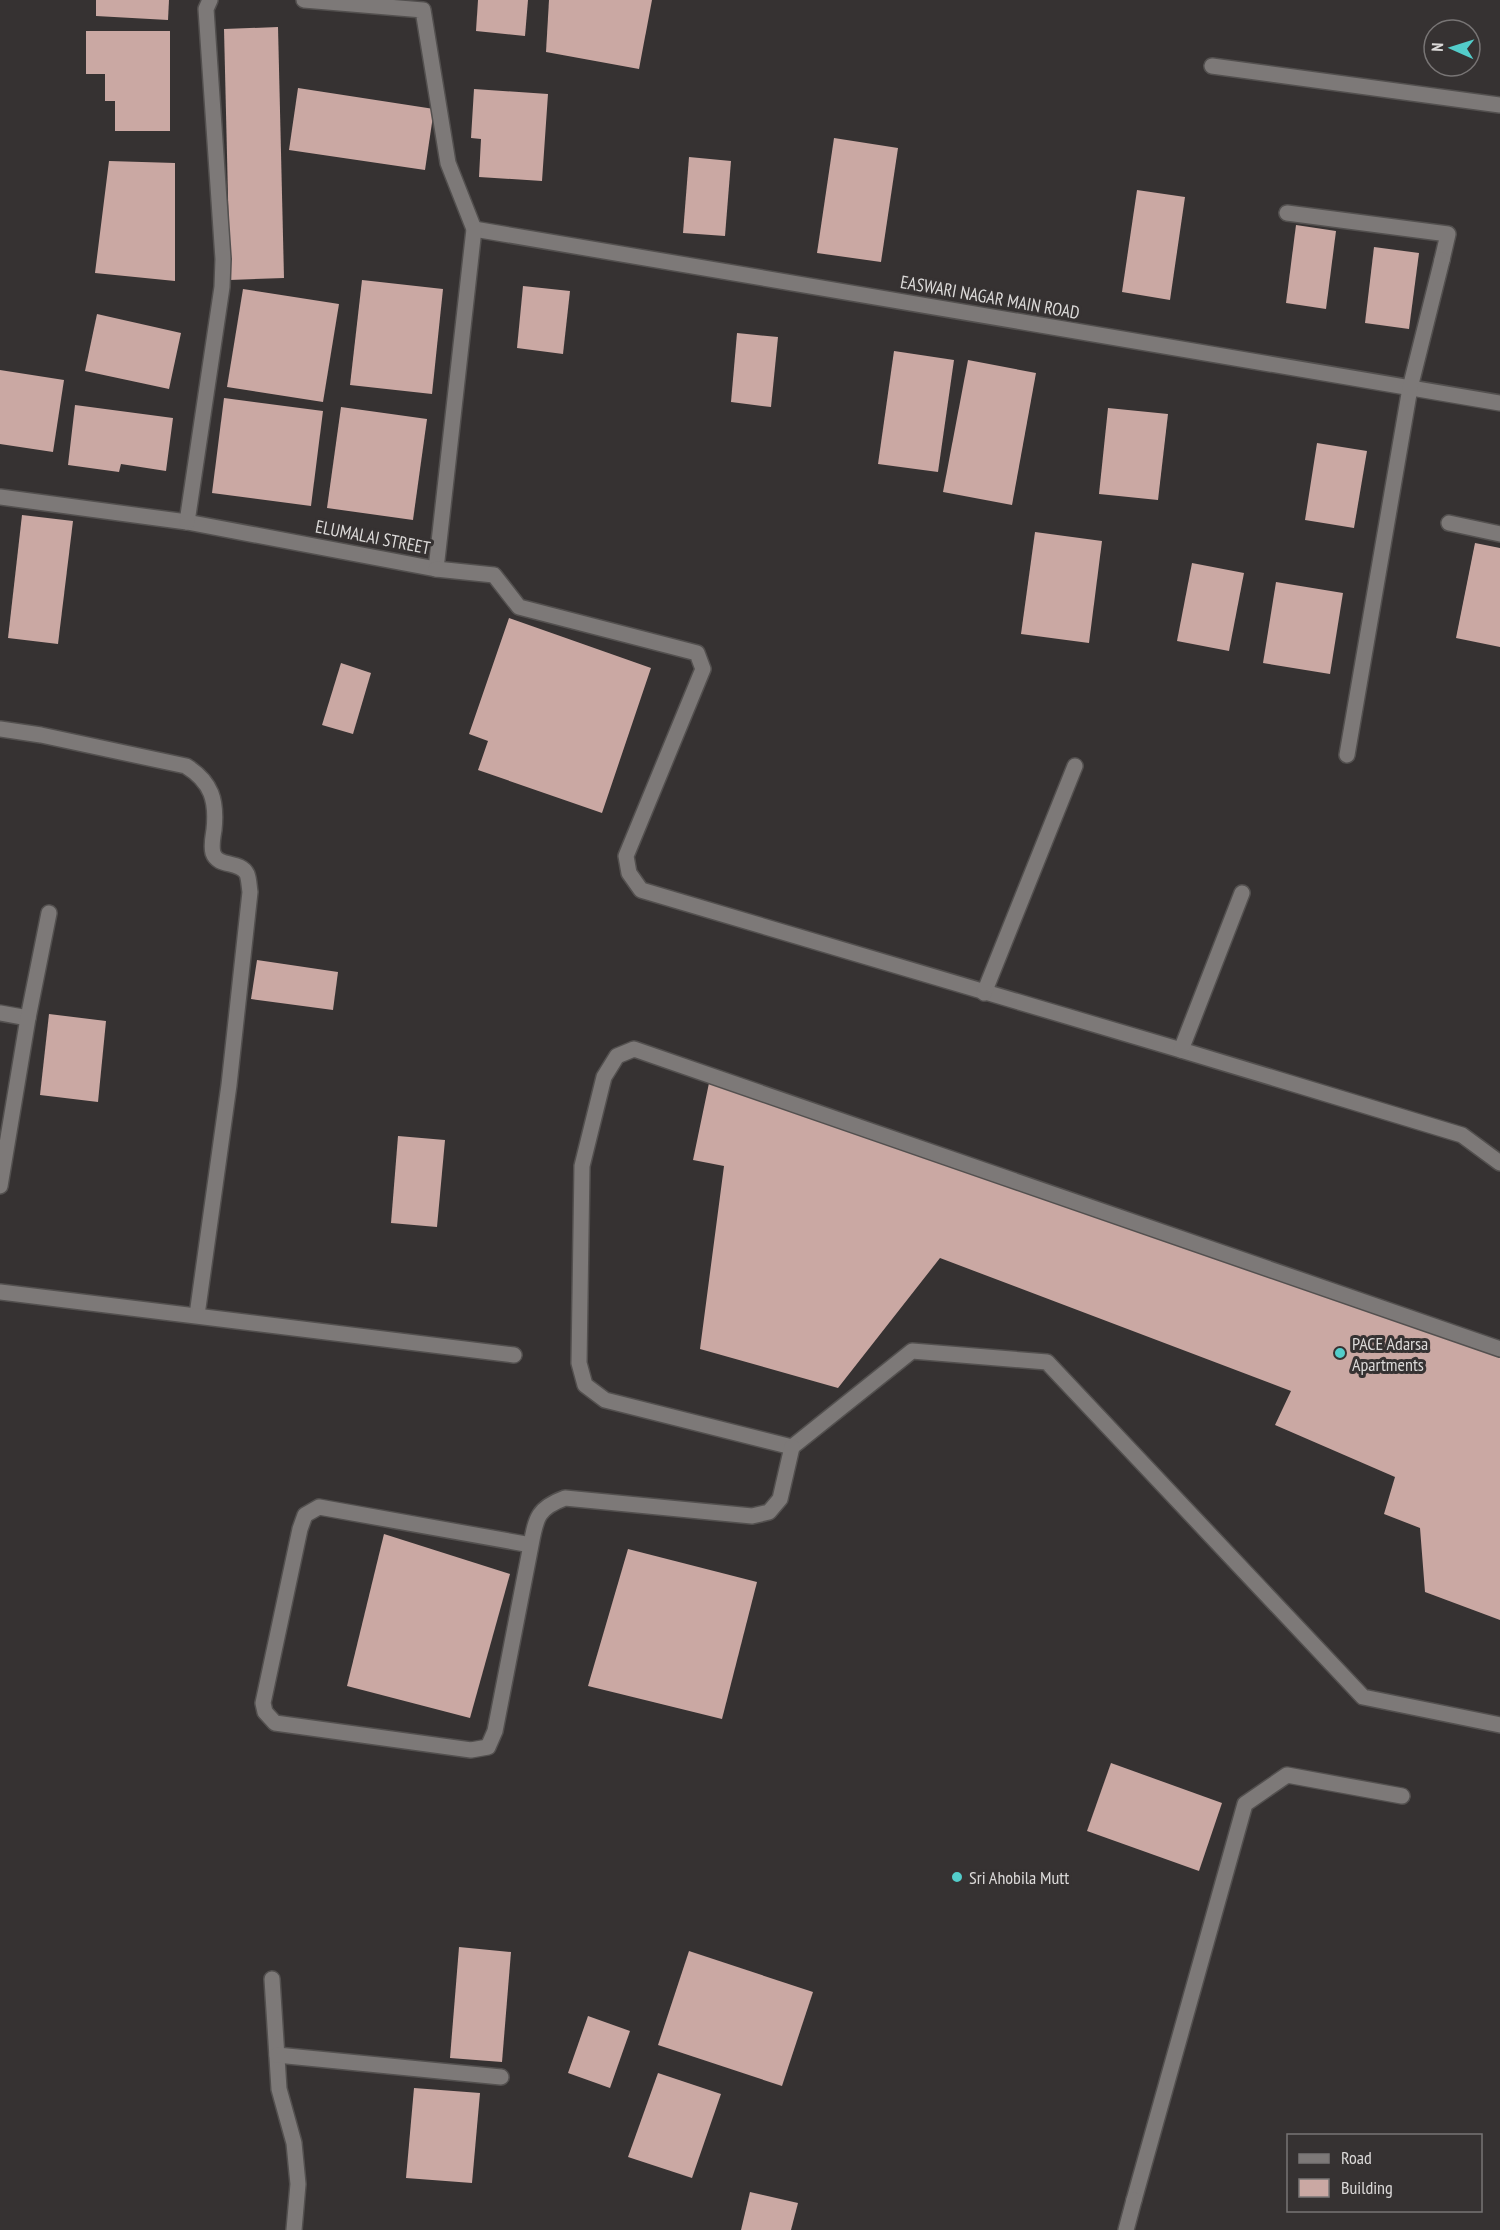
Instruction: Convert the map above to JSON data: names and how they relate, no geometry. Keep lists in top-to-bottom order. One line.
{"streets":{"street":["EASWARI NAGAR MAIN ROAD","ELUMALAI STREET"]},"crossings":[["EASWARI NAGAR MAIN ROAD","ELUMALAI STREET"]],"places":["PACE Adarsa Apartments","Sri Ahobila Mutt"],"legend":["Road","Building"],"north":"left"}
